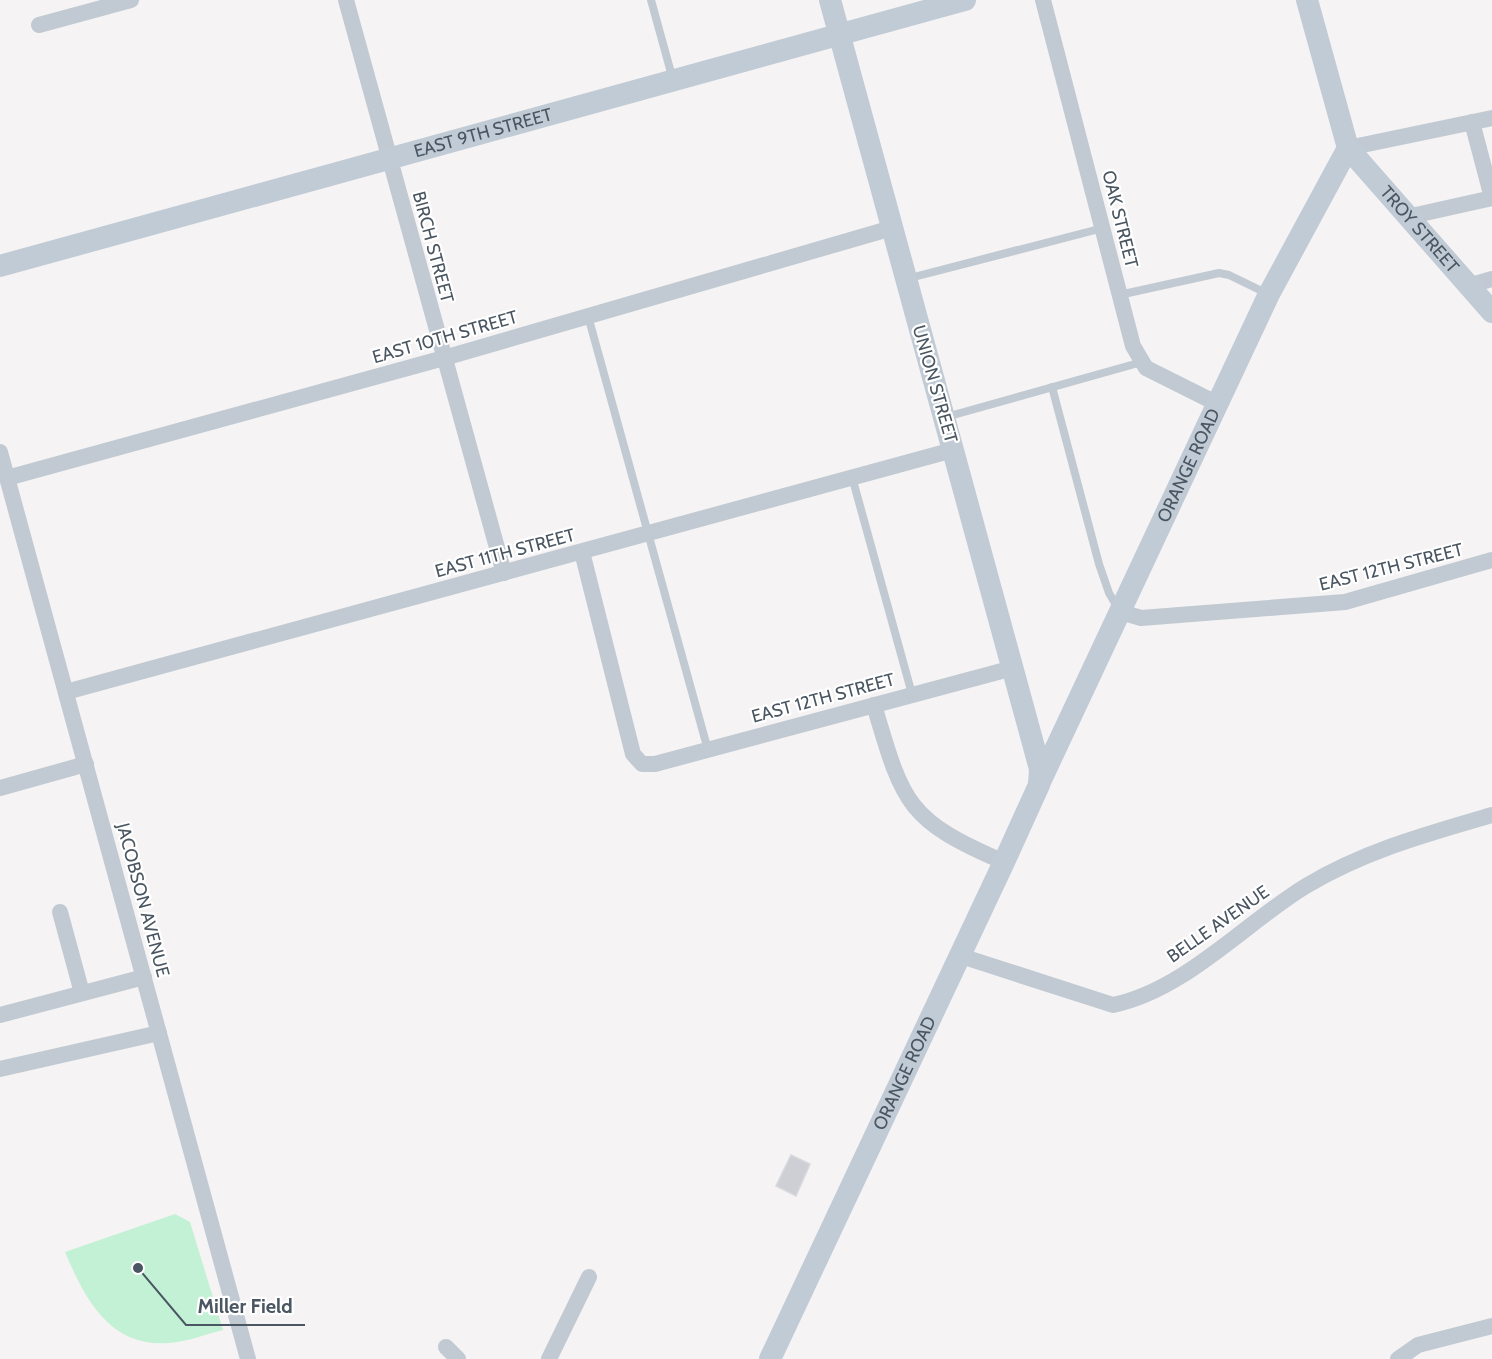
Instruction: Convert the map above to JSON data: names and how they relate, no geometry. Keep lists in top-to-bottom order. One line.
{"streets":{"street":["EAST 9TH STREET","OAK STREET","TROY STREET","BIRCH STREET","EAST 10TH STREET","UNION STREET","ORANGE ROAD","EAST 11TH STREET","EAST 12TH STREET","JACOBSON AVENUE","BELLE AVENUE"]},"crossings":[["EAST 9TH STREET","BIRCH STREET"],["EAST 9TH STREET","UNION STREET"],["TROY STREET","ORANGE ROAD"],["BIRCH STREET","EAST 10TH STREET"],["BIRCH STREET","EAST 11TH STREET"],["EAST 10TH STREET","UNION STREET"],["EAST 10TH STREET","JACOBSON AVENUE"],["UNION STREET","ORANGE ROAD"],["UNION STREET","EAST 11TH STREET"],["UNION STREET","EAST 12TH STREET"],["ORANGE ROAD","EAST 12TH STREET"],["ORANGE ROAD","BELLE AVENUE"],["EAST 11TH STREET","EAST 12TH STREET"],["EAST 11TH STREET","JACOBSON AVENUE"]],"places":["Miller Field"]}
